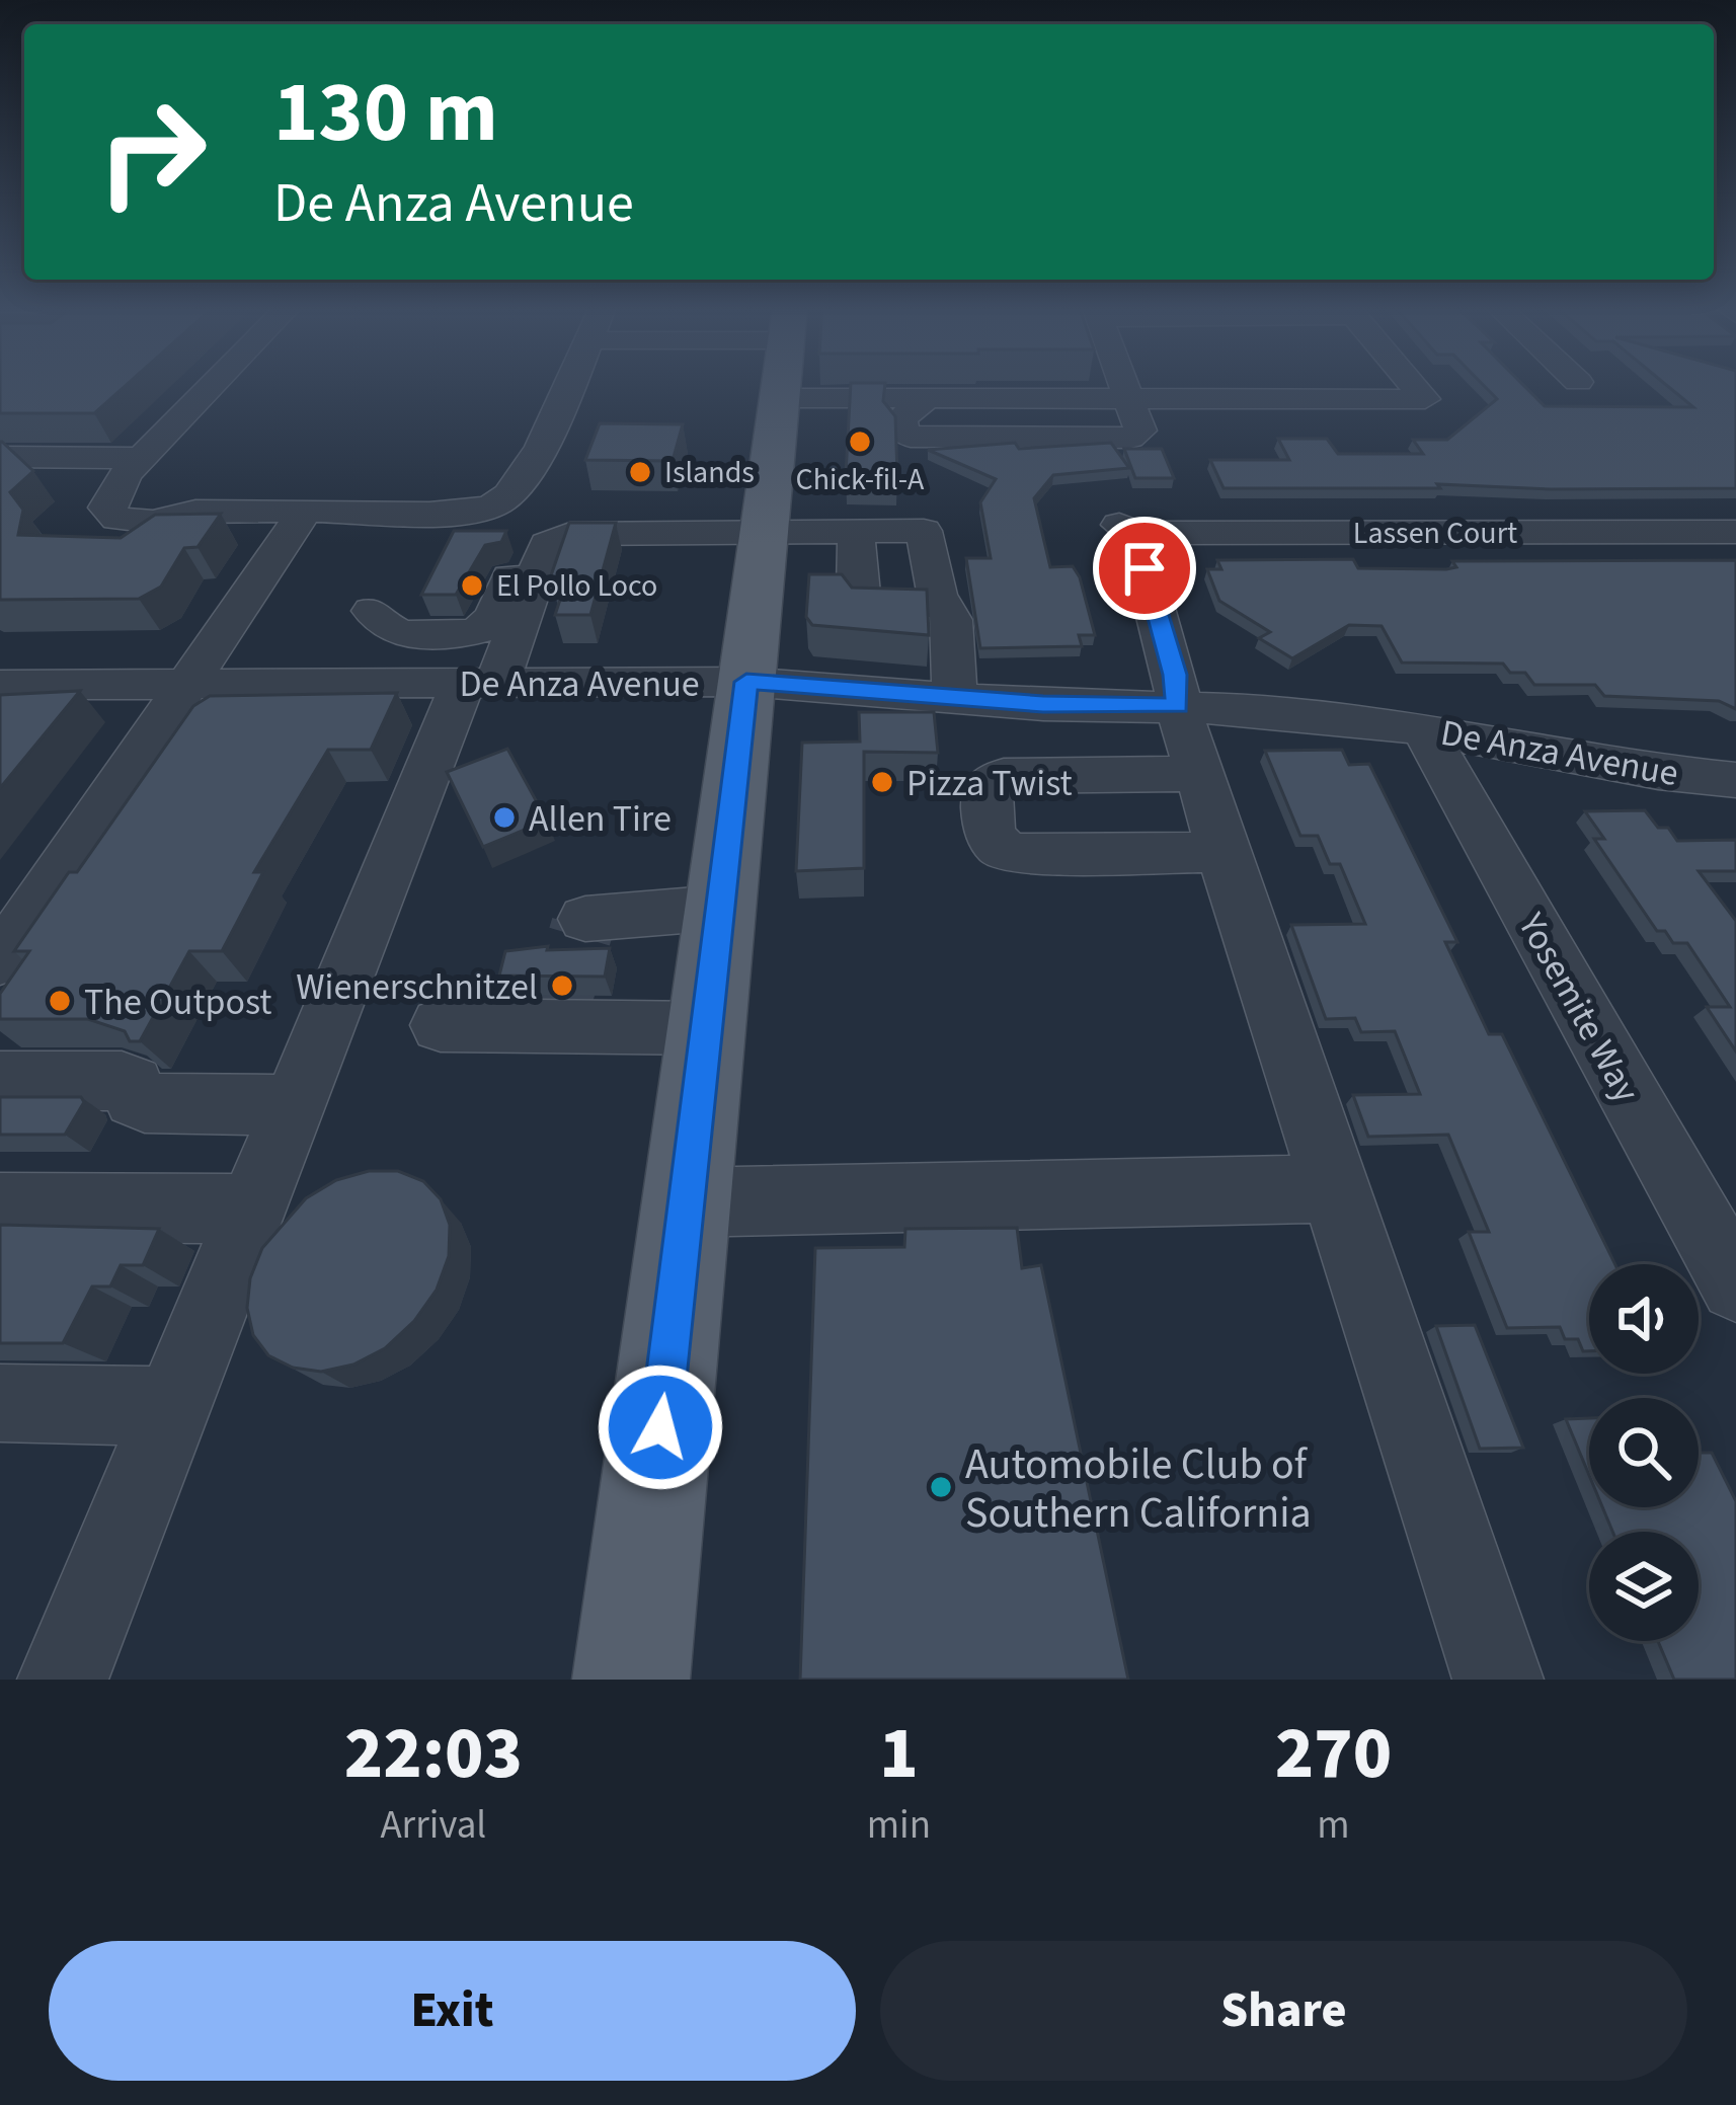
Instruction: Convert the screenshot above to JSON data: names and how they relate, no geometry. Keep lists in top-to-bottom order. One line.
{"streets":{"street":["Lassen Court","De Anza Avenue","Yosemite Way"]},"crossings":[["Lassen Court","De Anza Avenue"],["De Anza Avenue","Yosemite Way"]],"places":["Chick-fil-A","Islands","El Pollo Loco","Pizza Twist","Allen Tire","Wienerschnitzel","The Outpost","Automobile Club of Southern California"],"page":{"turn":["130 m","De Anza Avenue"],"eta":["22:03","Arrival","1","min","270","m"],"buttons":["Exit","Share"]}}
